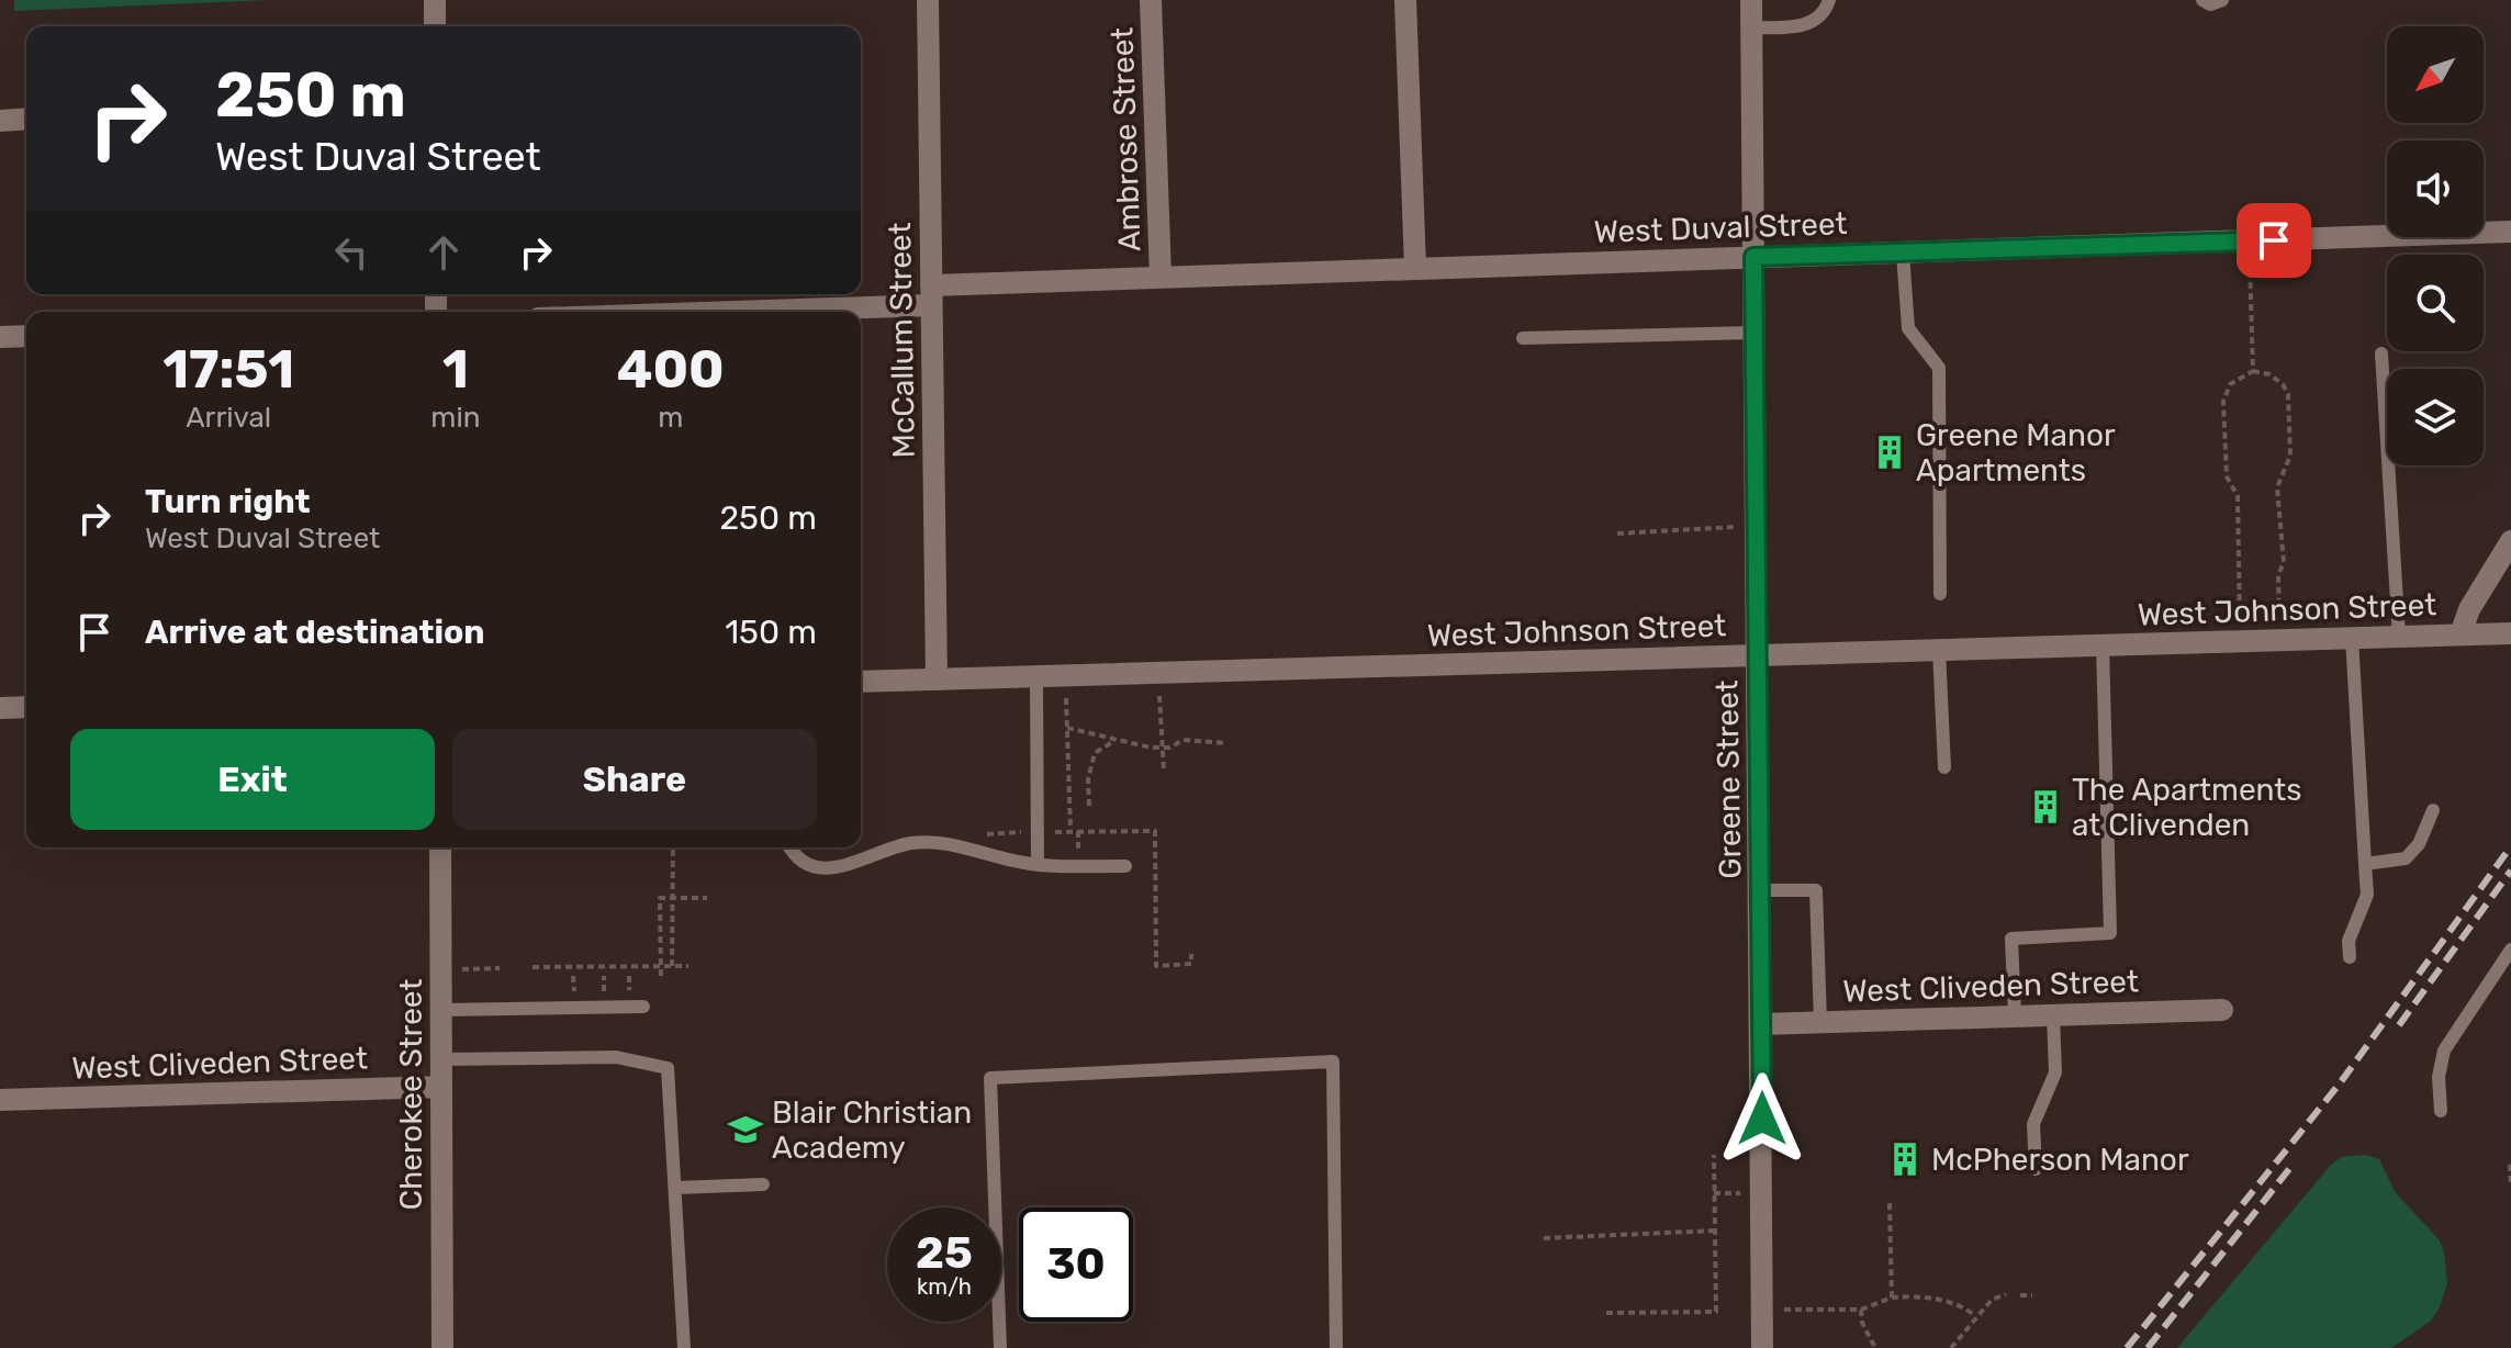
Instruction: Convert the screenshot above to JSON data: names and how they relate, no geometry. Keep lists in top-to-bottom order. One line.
{"streets":{"street":["Ambrose Street","West Duval Street","McCallum Street","West Johnson Street","Greene Street","West Cliveden Street","Cherokee Street"]},"crossings":[["Ambrose Street","West Duval Street"],["West Duval Street","McCallum Street"],["West Duval Street","Greene Street"],["McCallum Street","West Johnson Street"],["West Johnson Street","Greene Street"],["Greene Street","West Cliveden Street"],["West Cliveden Street","Cherokee Street"]],"places":{"building":["Greene Manor Apartments","The Apartments at Clivenden","McPherson Manor"],"school or university":["Blair Christian Academy"]},"north":"bottom left","page":{"turn":["250 m","West Duval Street"],"eta":["17:51","Arrival","1","min","400","m"],"list":[{"name":"Turn right","note":"West Duval Street","value":"250 m"},{"name":"Arrive at destination","value":"150 m"}],"buttons":["Exit","Share"],"speed":"25 km/h","limit":"30"}}
